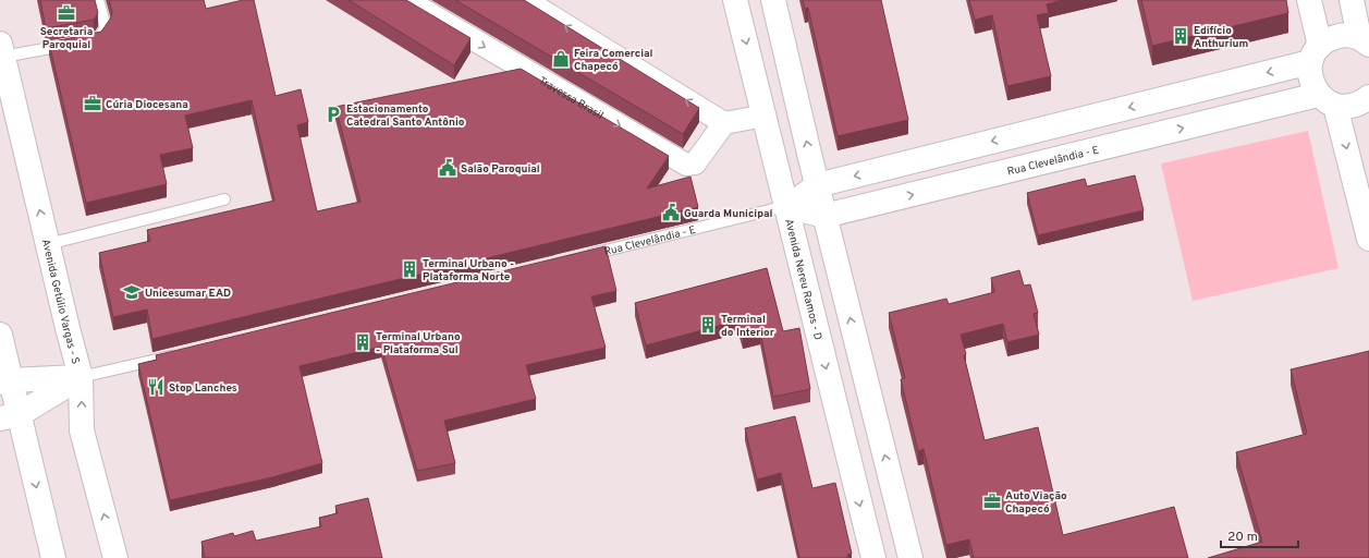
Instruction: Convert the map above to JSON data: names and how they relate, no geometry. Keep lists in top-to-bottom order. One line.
{"streets":{"street":["Travessa Brasil","Rua Clevelândia - E","Avenida Nereu Ramos - D","Avenida Getúlio Vargas - S"]},"crossings":[["Rua Clevelândia - E","Avenida Nereu Ramos - D"]],"places":{"office":["Secretaria Paroquial","Cúria Diocesana","Auto Viação Chapecó"],"building":["Edifício Anthurium","Terminal Urbano - Plataforma Norte","Terminal do Interior","Terminal Urbano - Plataforma Sul"],"shop":["Feira Comercial Chapecó"],"parking":["Estacionamento Catedral Santo Antônio"],"public building":["Salão Paroquial","Guarda Municipal"],"school or university":["Unicesumar EAD"],"restaurant":["Stop Lanches"]},"scale_bar":"20 m"}
